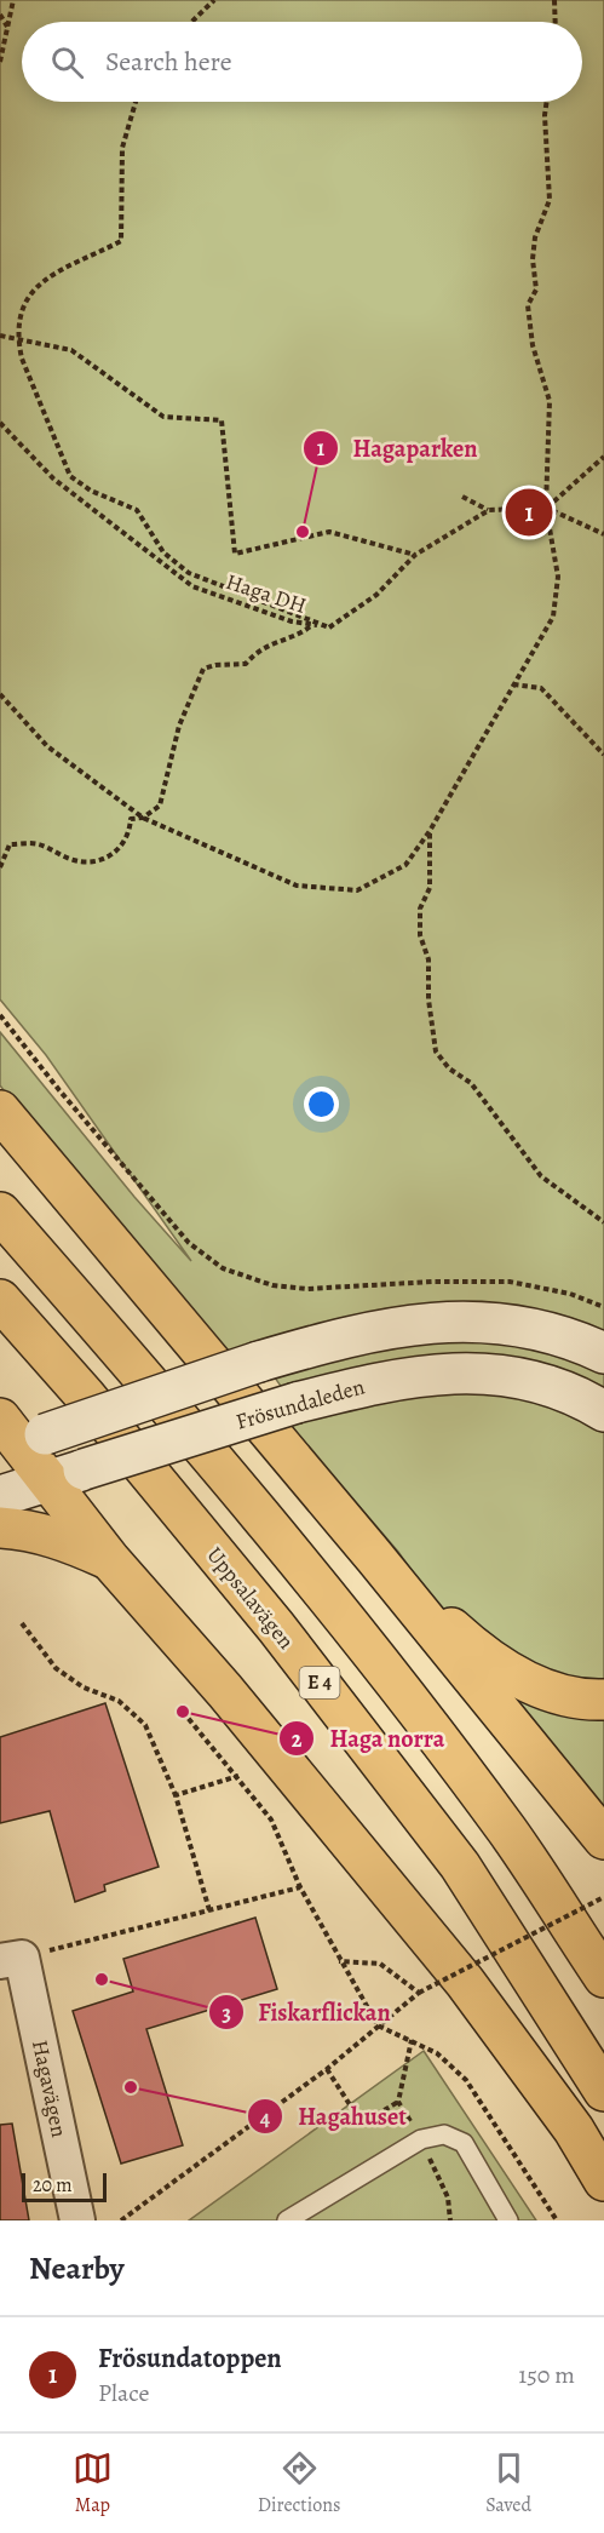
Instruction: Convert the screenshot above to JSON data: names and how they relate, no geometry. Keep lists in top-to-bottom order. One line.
{"streets":{"highway":["Uppsalavägen","E 4"],"main road":["Frösundaleden"],"street":["Hagavägen"],"path":["Haga DH"]},"places":["Hagaparken","Haga norra","Fiskarflickan","Hagahuset"],"scale_bar":"20 m","page":{"search":"Search here","pins":"1","scale":"20 m","heading":"Nearby","list":[{"mark":"1","name":"Frösundatoppen","note":"Place","value":"150 m"}],"nav":["Map","Directions","Saved"]}}
